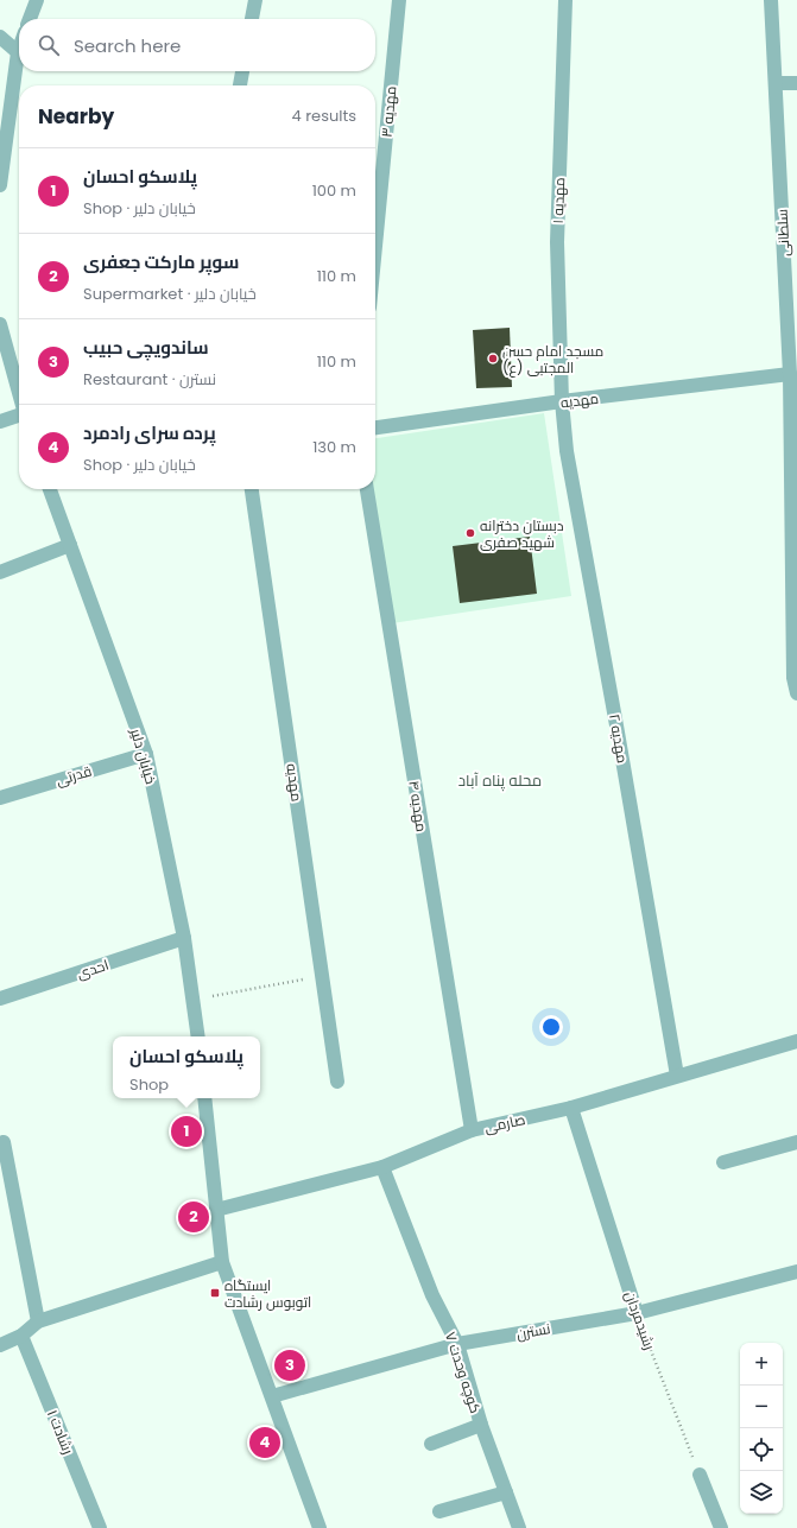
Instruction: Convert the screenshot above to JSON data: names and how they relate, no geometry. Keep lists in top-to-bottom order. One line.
{"streets":{"street":["مهدیه ۳","مهدیه ۱","سلطانی","مهدیه","مهدیه ۲","خیابان دلیر","قدرتی","مهدیه ۴","احدی","صارمی","رشیدمردان","نسترن","کوچه وحدت ۷","رشادت ۱"]},"crossings":[["مهدیه ۱","مهدیه"],["مهدیه ۱","مهدیه ۲"],["سلطانی","مهدیه"],["مهدیه","مهدیه ۲"],["مهدیه ۲","صارمی"],["خیابان دلیر","قدرتی"],["خیابان دلیر","احدی"],["مهدیه ۴","صارمی"],["صارمی","رشیدمردان"],["صارمی","کوچه وحدت ۷"],["رشیدمردان","نسترن"],["نسترن","کوچه وحدت ۷"]],"districts":["محله پناه آباد"],"places":{"other":["مسجد امام حسن المجتبی (ع)","دبستان دخترانه شهید صفری"],"transit":["ایستگاه اتوبوس رشادت"]},"page":{"search":"Search here","heading":["Nearby","4 results"],"list":[{"mark":"1","name":"پلاسکو احسان","note":"Shop · خیابان دلیر","value":"100 m"},{"mark":"2","name":"سوپر مارکت جعفری","note":"Supermarket · خیابان دلیر","value":"110 m"},{"mark":"3","name":"ساندویچی حبیب","note":"Restaurant · نسترن","value":"110 m"},{"mark":"4","name":"پرده سرای رادمرد","note":"Shop · خیابان دلیر","value":"130 m"}],"popup":["پلاسکو احسان","Shop"],"pins":["1","2","3","4"],"map_buttons":["+","−"]}}
